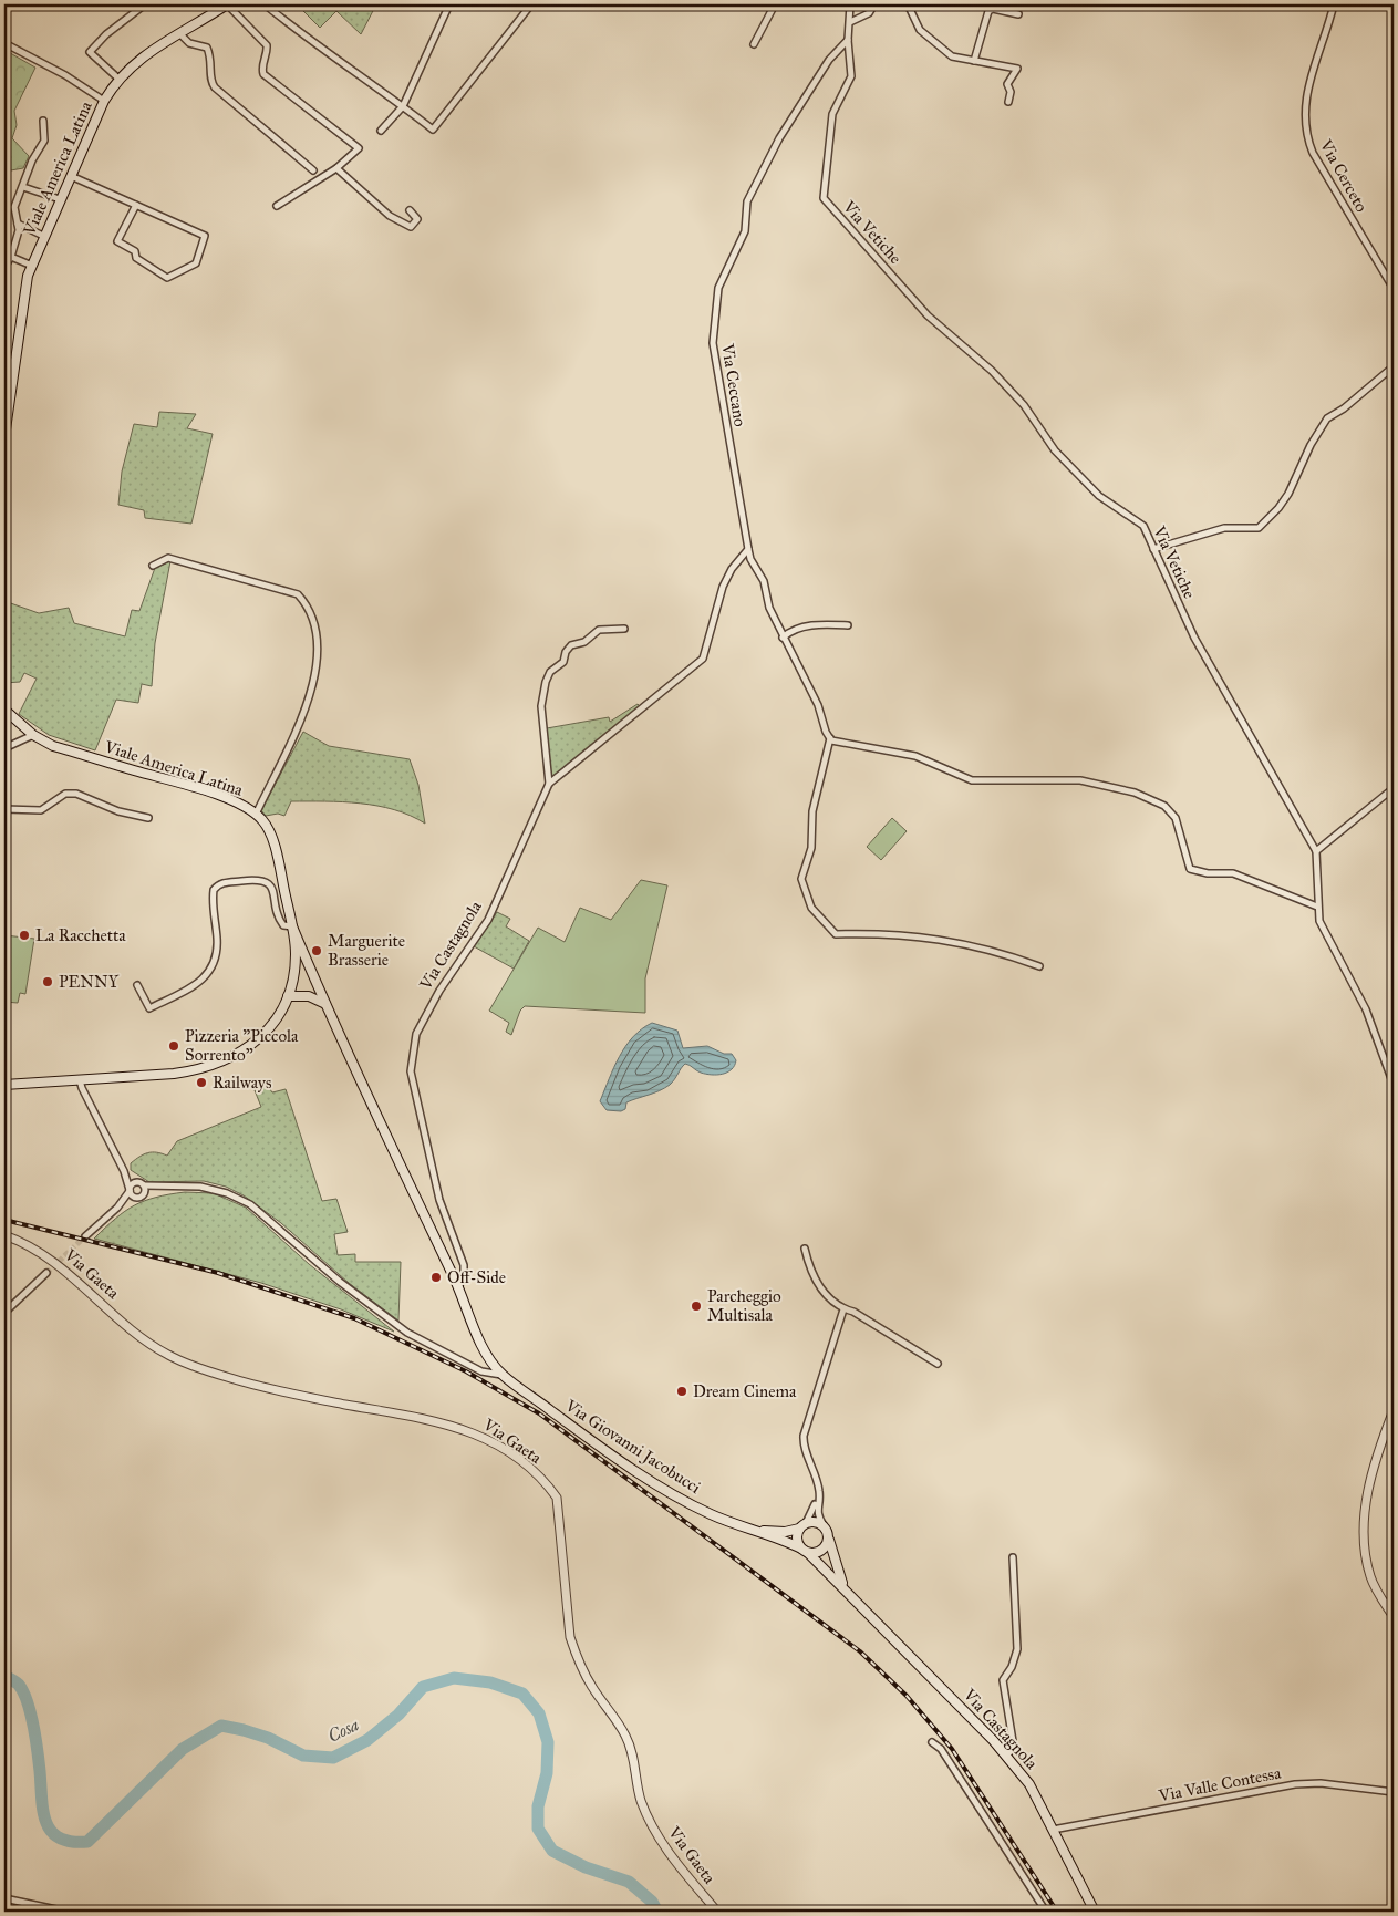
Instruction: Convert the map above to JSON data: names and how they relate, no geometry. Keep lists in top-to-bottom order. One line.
{"streets":{"main road":["Viale America Latina","Via Castagnola","Via Giovanni Jacobucci"],"street":["Via Cerceto","Via Vetiche","Via Ceccano","Via Gaeta","Via Valle Contessa"]},"crossings":[["Via Vetiche","Via Ceccano"],["Via Ceccano","Via Castagnola"],["Via Castagnola","Via Valle Contessa"]],"water":["Cosa"],"places":["La Racchetta","Marguerite Brasserie","PENNY","Pizzeria \"Piccola Sorrento\"","Railways","Off-Side","Parcheggio Multisala","Dream Cinema"]}
